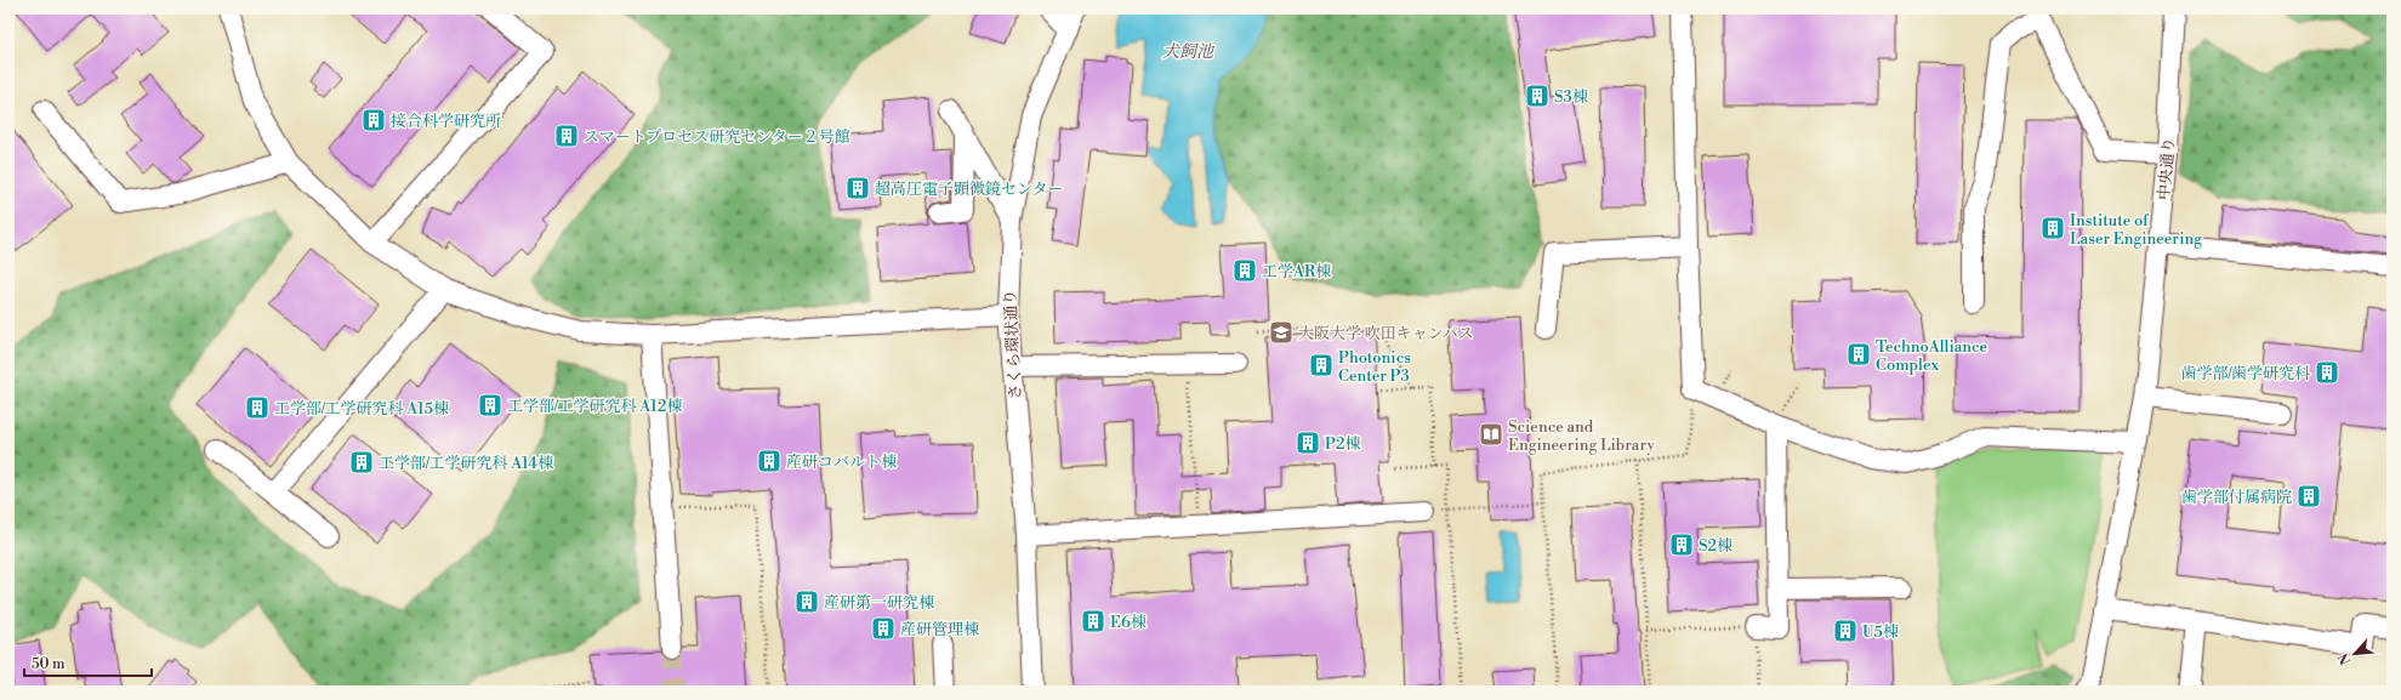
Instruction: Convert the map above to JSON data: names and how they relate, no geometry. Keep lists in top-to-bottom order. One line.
{"streets":{"street":["中央通り","さくら環状通り"]},"water":["犬飼池"],"places":{"building":["S3棟","接合科学研究所","スマートプロセス研究センター２号館","超高圧電子顕微鏡センター","Institute of Laser Engineering","工学AR棟","TechnoAlliance Complex","Photonics Center P3","歯学部/歯学研究科","工学部/工学研究科 A12棟","工学部/工学研究科 A15棟","P2棟","産研コバルト棟","工学部/工学研究科 A14棟","歯学部付属病院","S2棟","産研第一研究棟","E6棟","産研管理棟","U5棟"],"school or university":["大阪大学 吹田キャンパス"],"library":["Science and Engineering Library"]},"scale_bar":"50 m","north":"bottom left"}
